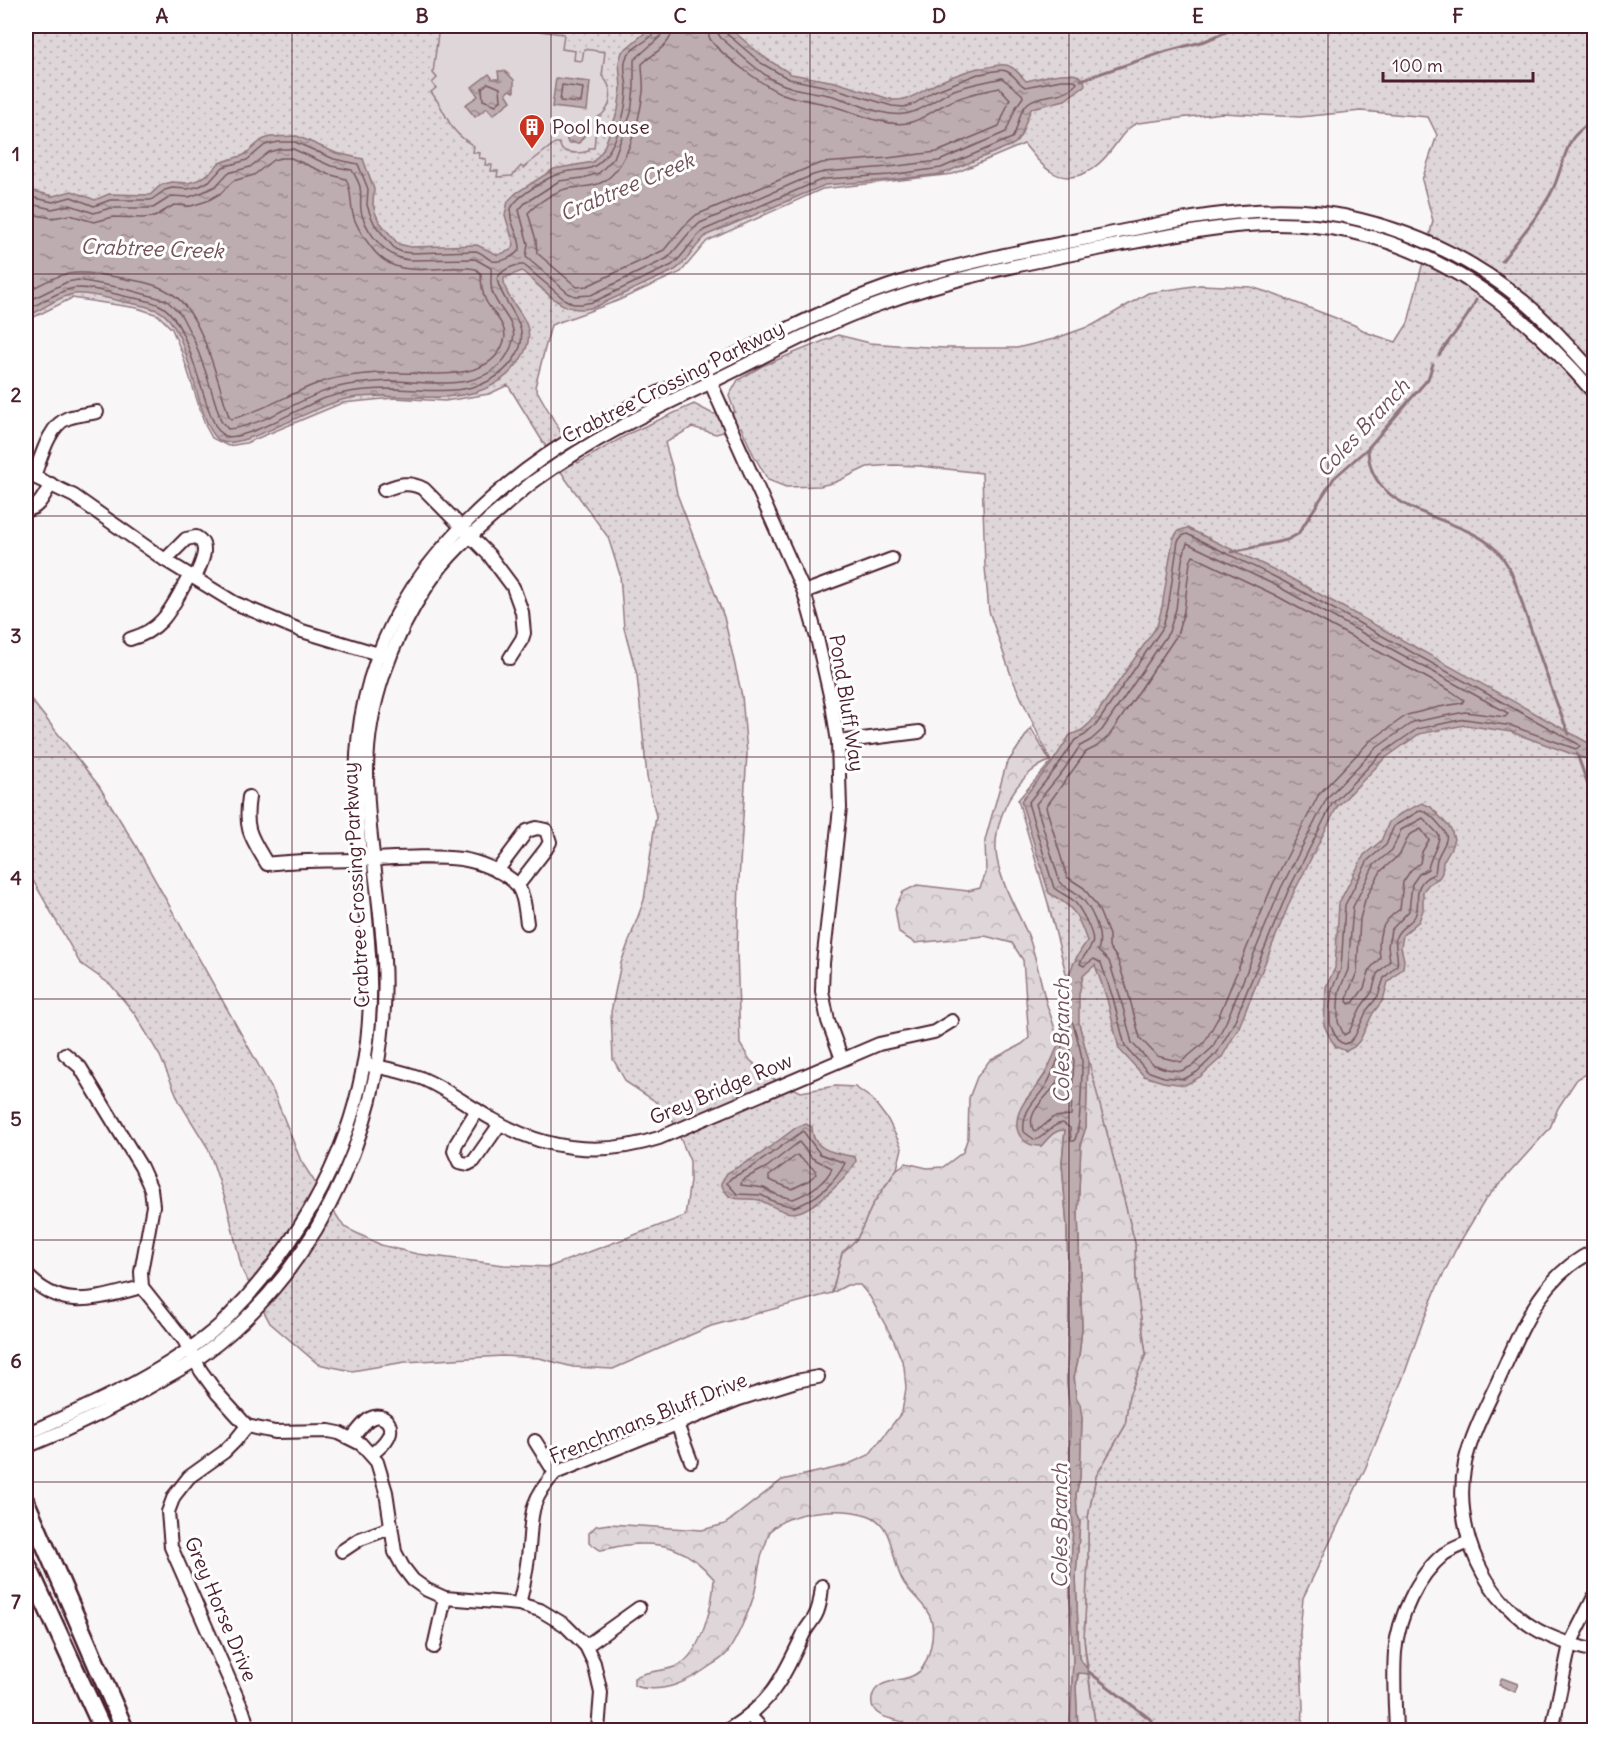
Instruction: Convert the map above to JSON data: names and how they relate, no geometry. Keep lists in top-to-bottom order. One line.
{"streets":{"street":["Crabtree Crossing Parkway","Pond Bluff Way","Grey Bridge Row","Frenchmans Bluff Drive","Grey Horse Drive"]},"crossings":[["Crabtree Crossing Parkway","Pond Bluff Way"],["Crabtree Crossing Parkway","Grey Bridge Row"],["Pond Bluff Way","Grey Bridge Row"]],"water":["Crabtree Creek","Coles Branch"],"places":{"building":["Pool house"]},"scale_bar":"100 m","grid":{"columns":["A","B","C","D","E","F"],"rows":["1","2","3","4","5","6","7"]}}
